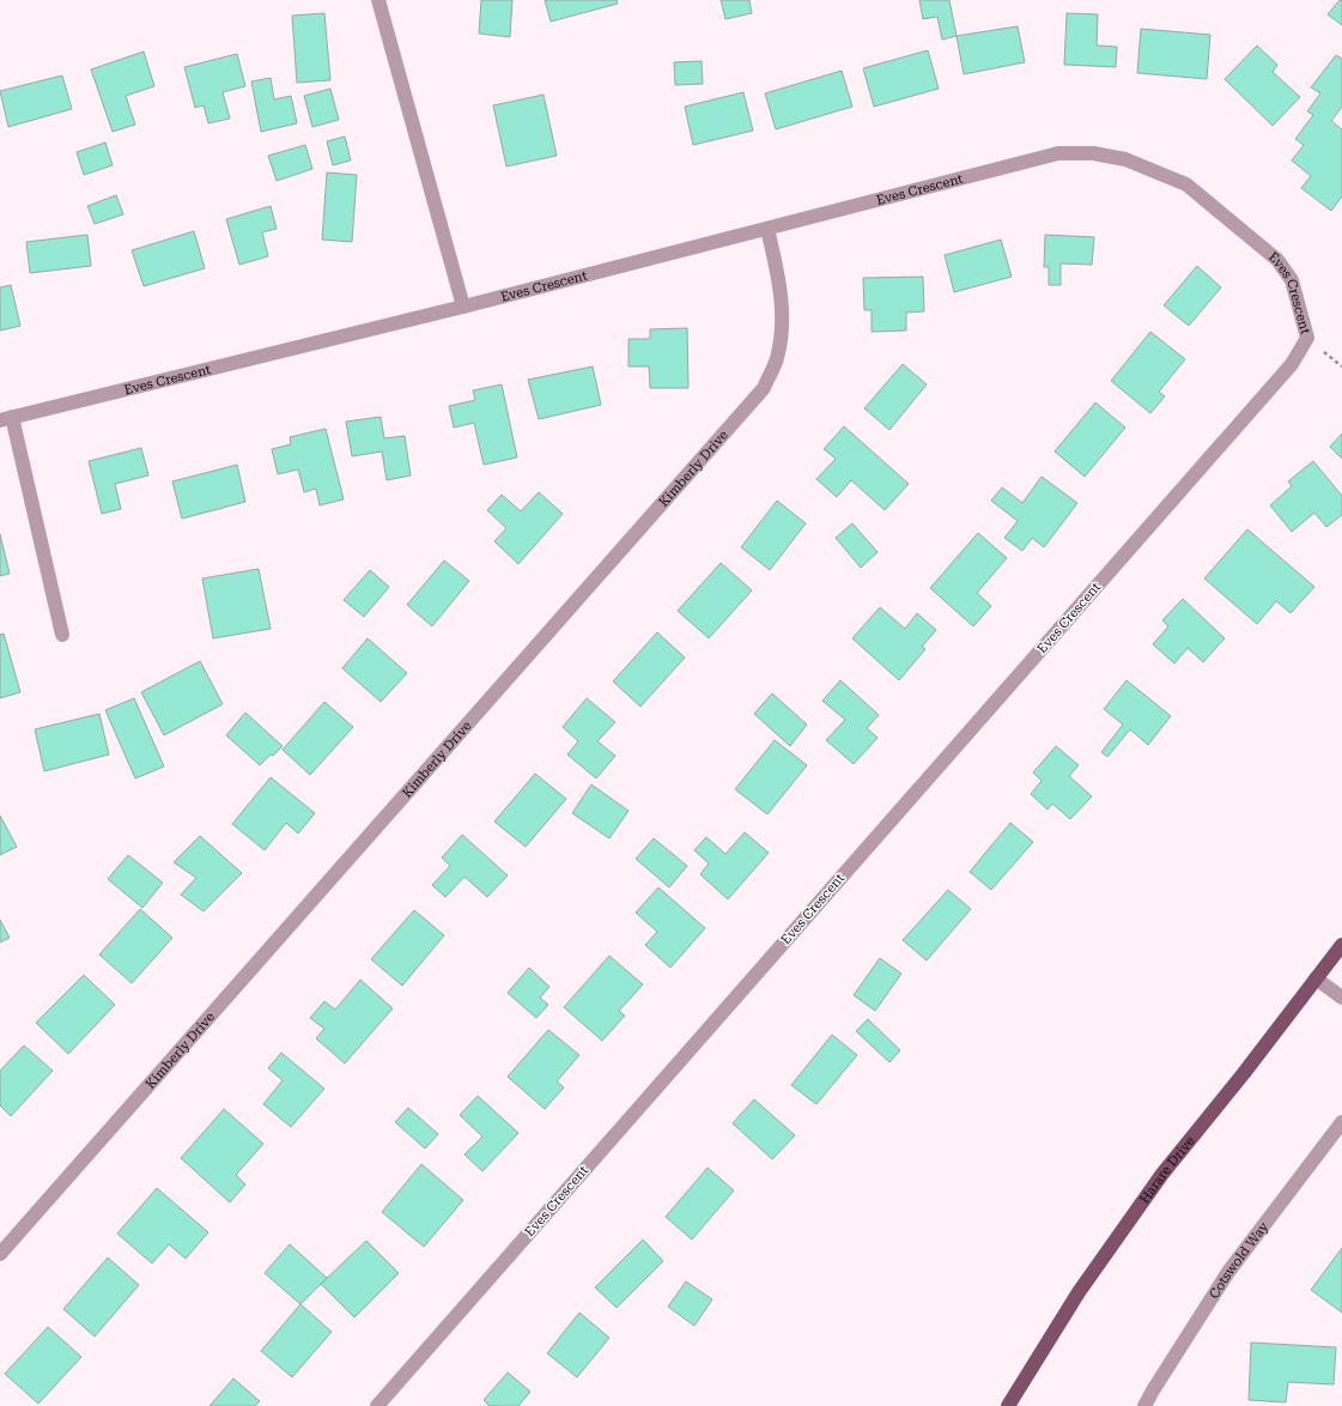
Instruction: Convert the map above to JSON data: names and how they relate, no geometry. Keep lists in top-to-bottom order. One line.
{"streets":{"main road":["Harare Drive"],"street":["Eves Crescent","Kimberly Drive","Cotswold Way"]},"crossings":[["Eves Crescent","Kimberly Drive"]]}
